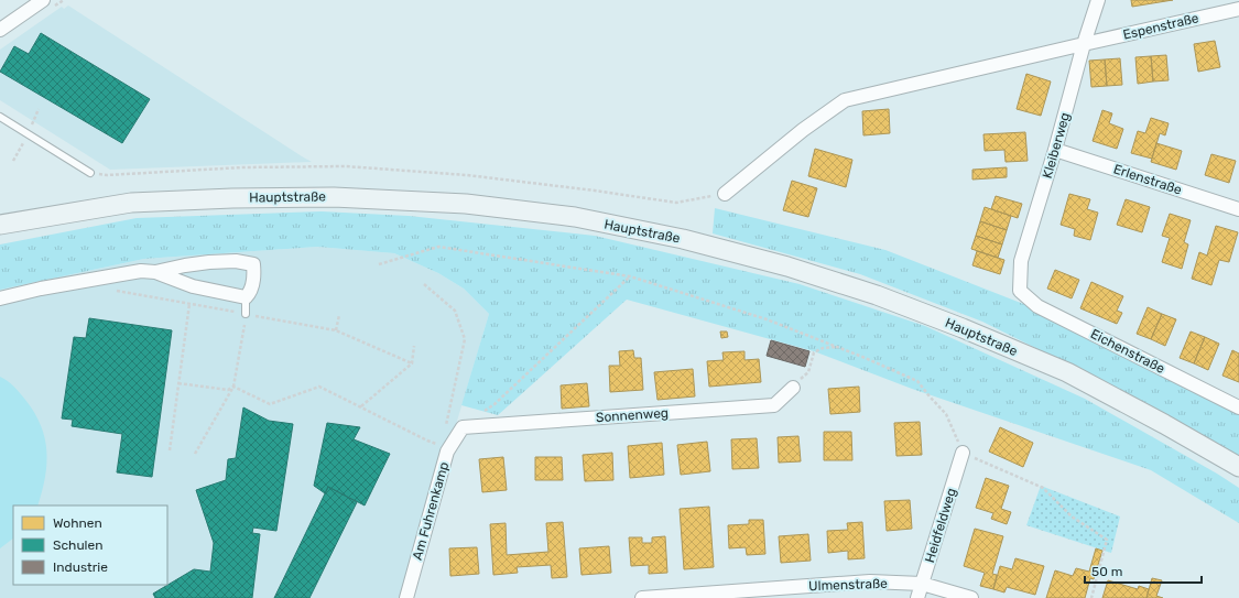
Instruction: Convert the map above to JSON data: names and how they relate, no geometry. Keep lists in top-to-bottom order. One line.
{"streets":{"main road":["Hauptstraße"],"street":["Espenstraße","Kleiberweg","Erlenstraße","Eichenstraße","Sonnenweg","Am Fuhrenkamp","Heidfeldweg","Ulmenstraße"]},"crossings":[["Espenstraße","Kleiberweg"],["Kleiberweg","Erlenstraße"],["Kleiberweg","Eichenstraße"],["Sonnenweg","Am Fuhrenkamp"],["Heidfeldweg","Ulmenstraße"]],"legend":["Wohnen","Schulen","Industrie"],"scale_bar":"50 m"}
